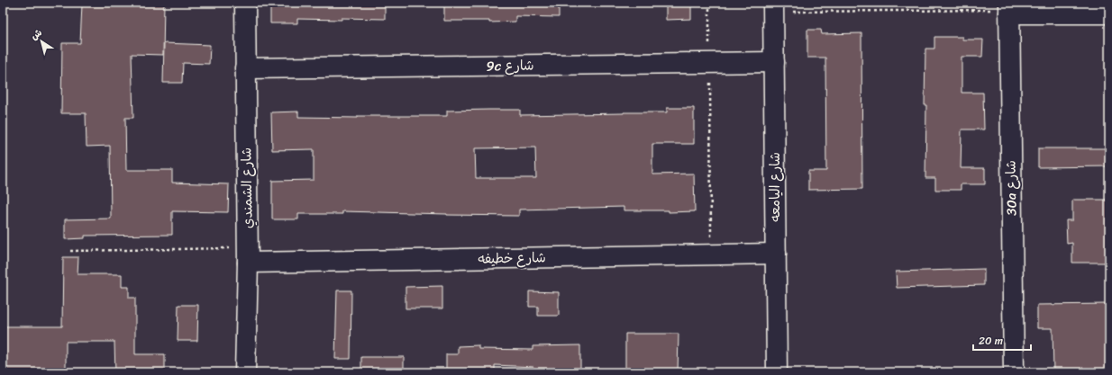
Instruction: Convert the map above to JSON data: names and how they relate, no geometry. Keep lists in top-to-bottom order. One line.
{"streets":{"street":["9c شارع","شارع اليامعه","شارع الشمندي","30a شارع","شارع خطيفه"]},"crossings":[["9c شارع","شارع اليامعه"],["9c شارع","شارع الشمندي"],["شارع اليامعه","شارع خطيفه"],["شارع الشمندي","شارع خطيفه"]],"scale_bar":"20 m","north":"top left"}
